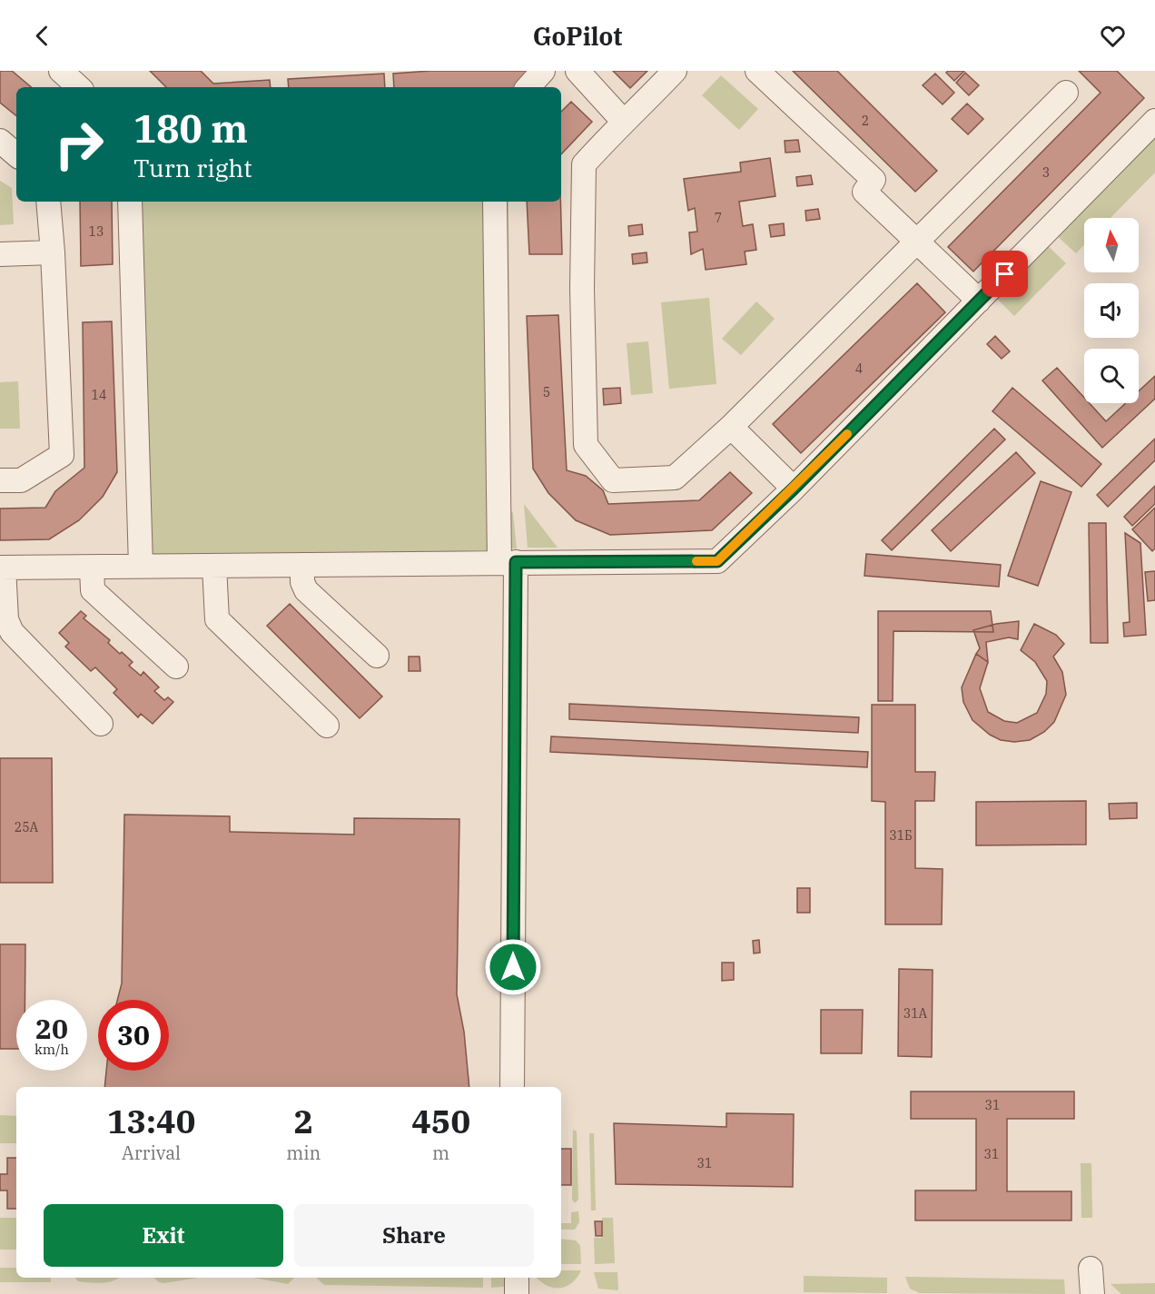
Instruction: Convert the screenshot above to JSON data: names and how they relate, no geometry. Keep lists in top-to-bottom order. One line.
{"house_numbers":["2","3","7","13","4","5","14","25А","31Б","31А","31","31","31"],"north":"top","page":{"header":"GoPilot","turn":["180 m","Turn right"],"speed":"20 km/h","limit":"30","eta":["13:40","Arrival","2","min","450","m"],"buttons":["Exit","Share"]}}
